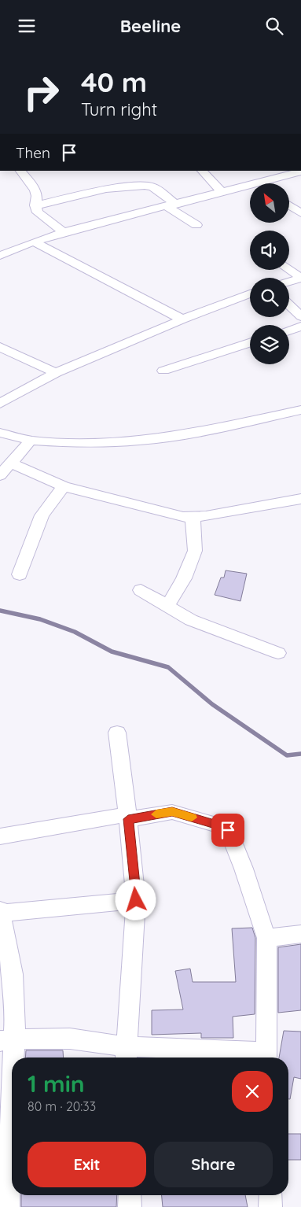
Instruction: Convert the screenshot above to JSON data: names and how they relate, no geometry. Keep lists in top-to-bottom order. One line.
{"north":"top left","page":{"header":"Beeline","turn":["40 m","Turn right"],"then":"Then","heading":["1 min","80 m · 20:33"],"buttons":["Exit","Share"]}}
